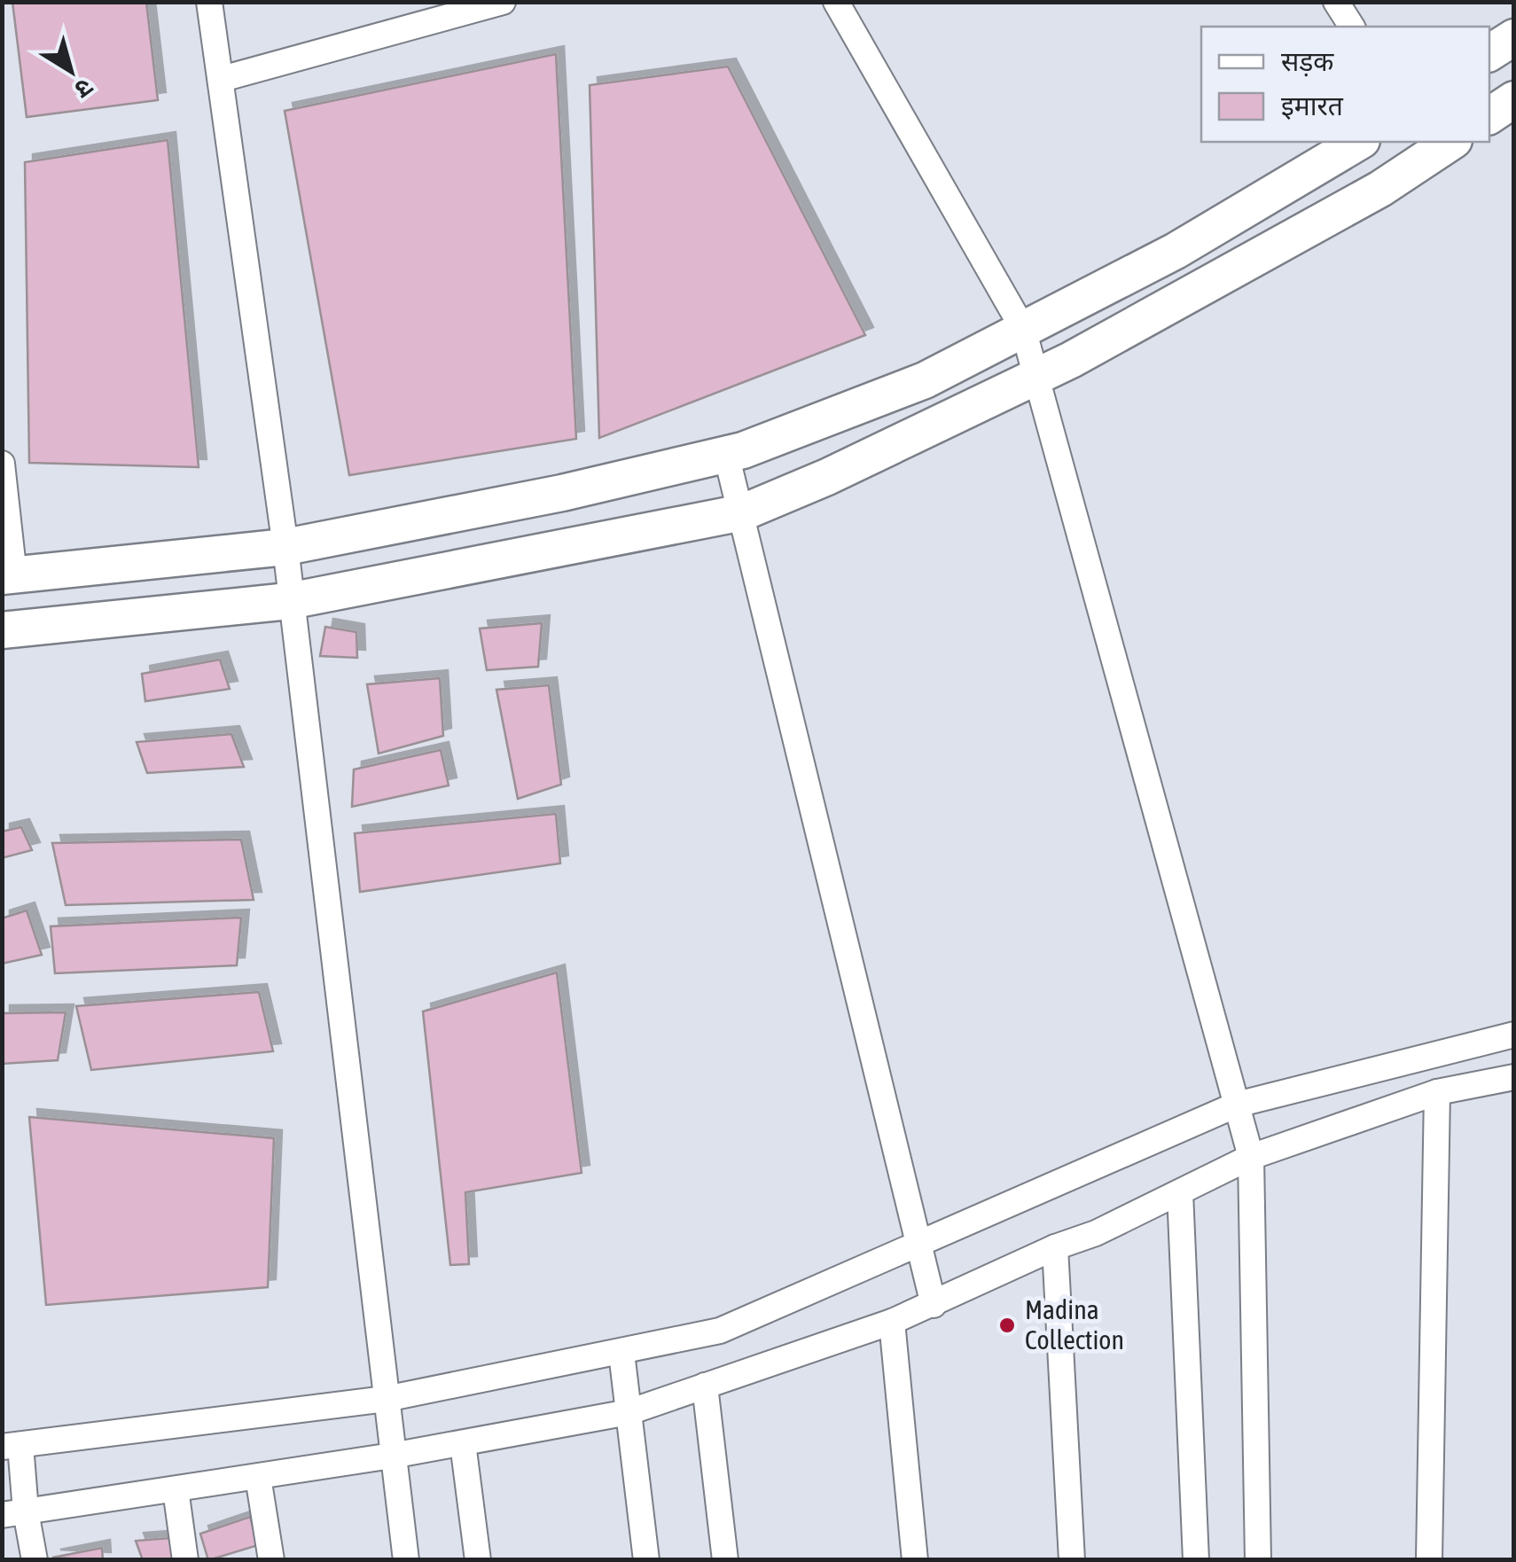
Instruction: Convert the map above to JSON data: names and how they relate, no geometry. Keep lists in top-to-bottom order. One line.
{"places":["Madina Collection"],"legend":["सड़क","इमारत"],"north":"bottom right"}
